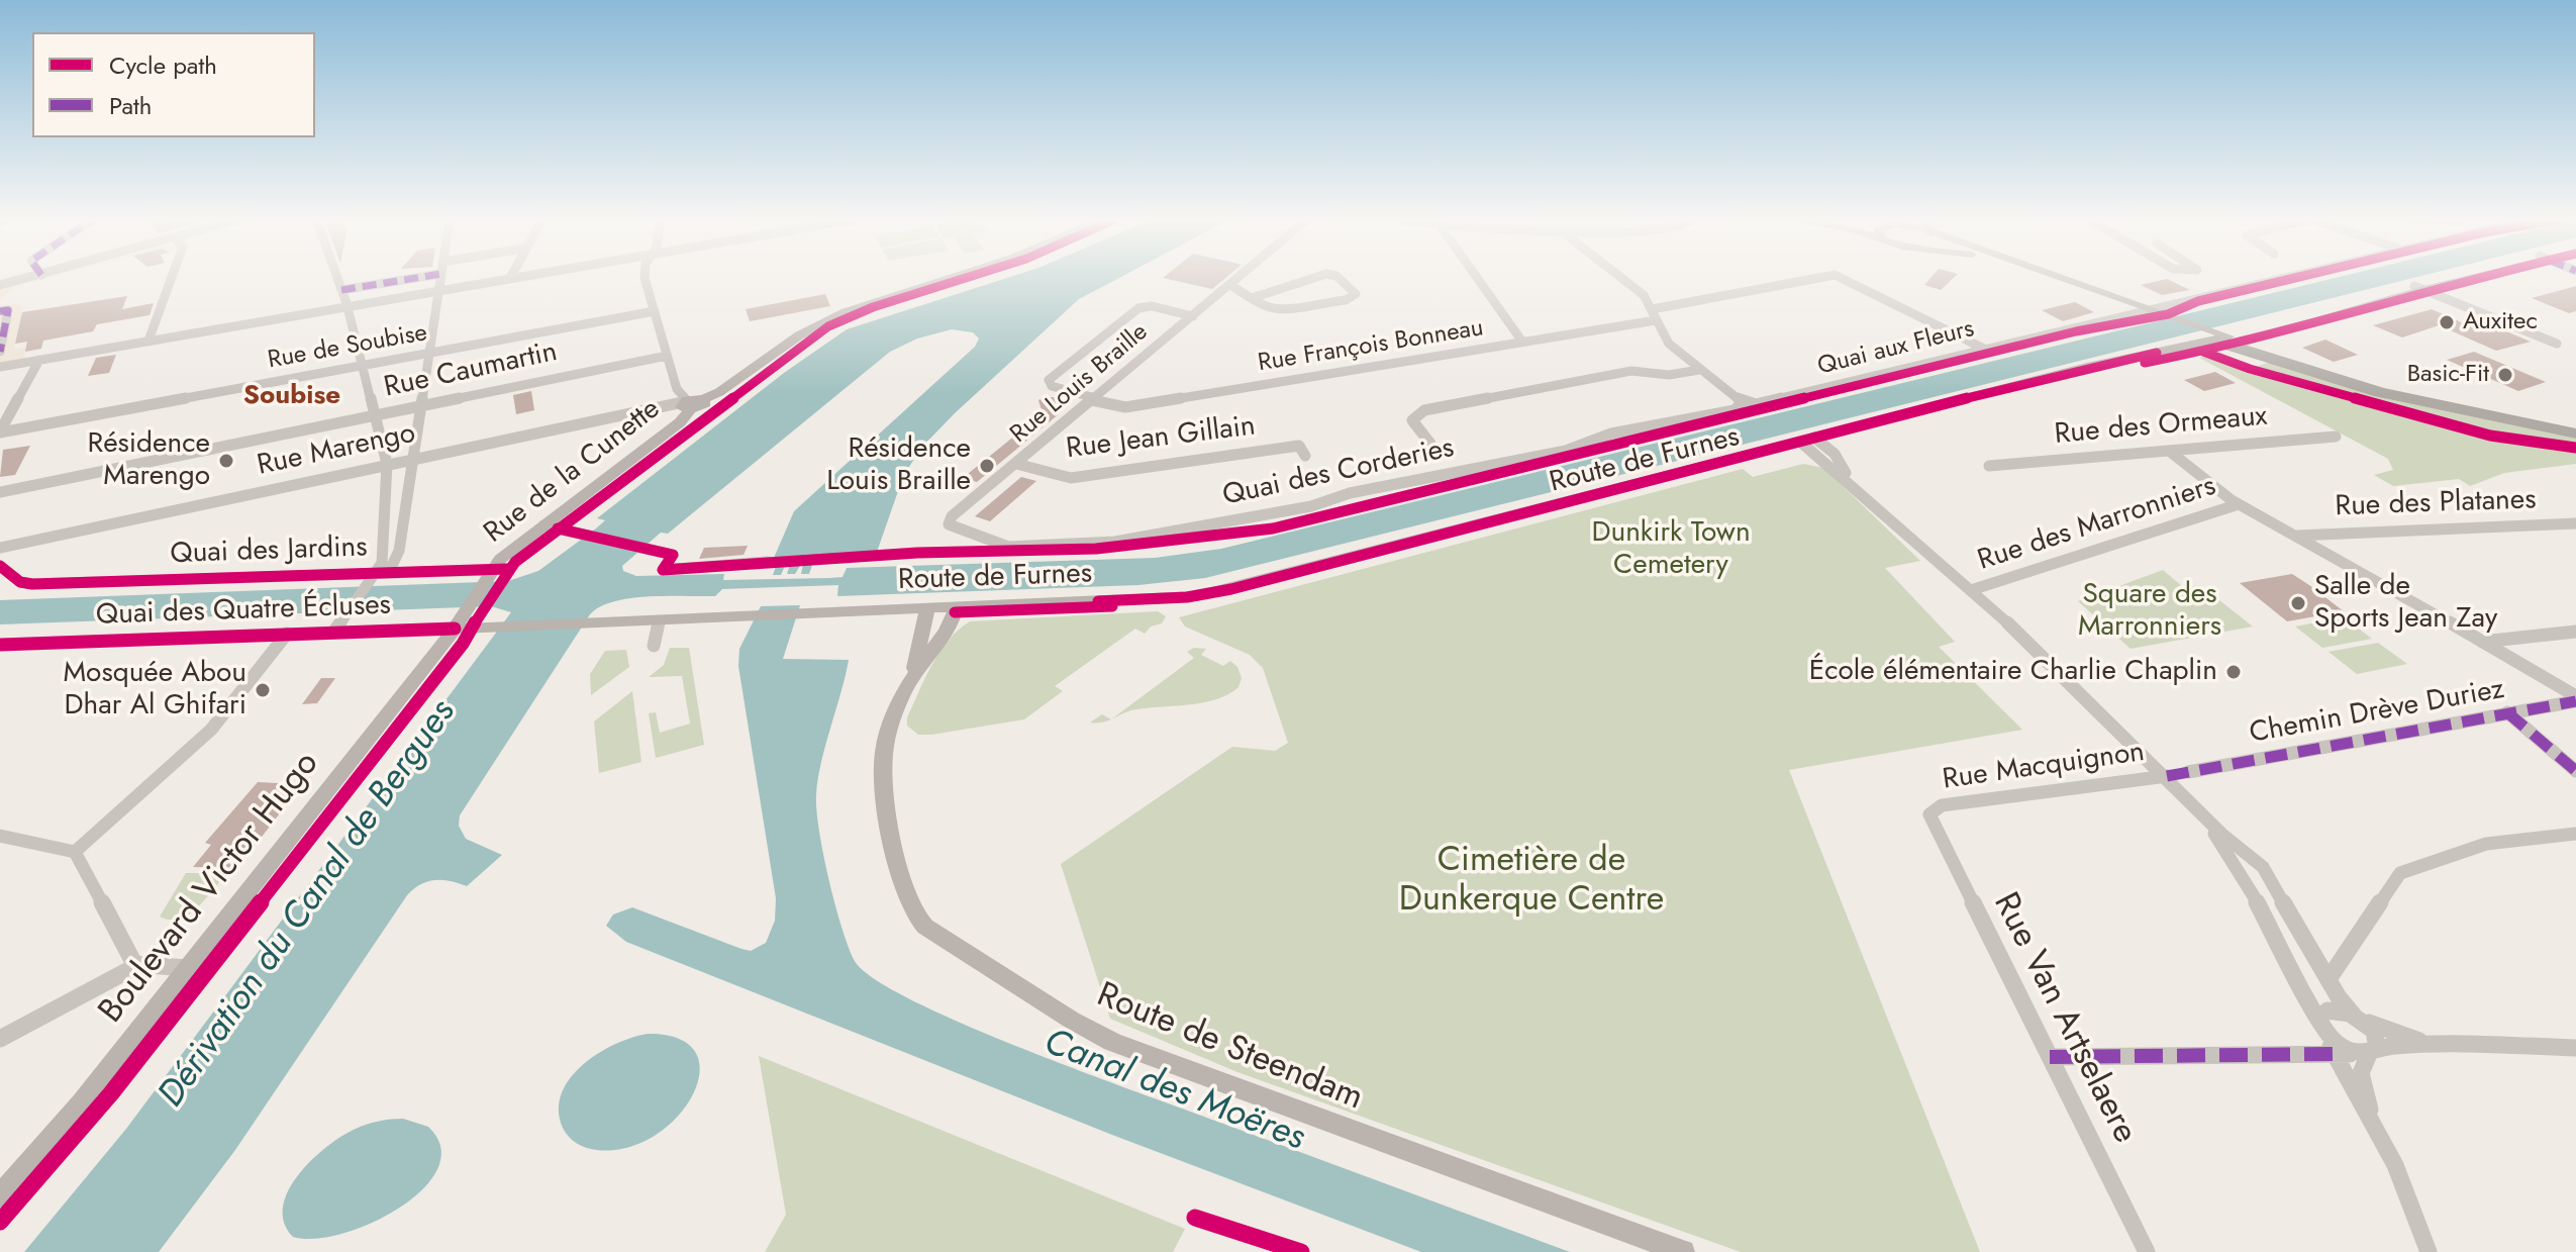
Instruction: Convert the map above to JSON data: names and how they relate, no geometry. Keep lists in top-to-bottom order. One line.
{"streets":{"main road":["Route de Furnes","Rue de la Cunette","Quai des Quatre Écluses","Boulevard Victor Hugo","Route de Steendam"],"street":["Rue François Bonneau","Rue de Soubise","Quai aux Fleurs","Rue Caumartin","Rue Louis Braille","Rue des Ormeaux","Rue Jean Gillain","Rue Marengo","Quai des Corderies","Rue des Platanes","Rue des Marronniers","Quai des Jardins","Chemin Drève Duriez","Rue Macquignon","Rue Van Artselaere"]},"crossings":[["Rue François Bonneau","Quai aux Fleurs"],["Rue François Bonneau","Rue Louis Braille"],["Quai aux Fleurs","Quai des Corderies"],["Rue Louis Braille","Rue Jean Gillain"],["Rue Louis Braille","Quai des Corderies"],["Rue Marengo","Rue de la Cunette"],["Route de Furnes","Quai des Quatre Écluses"],["Route de Furnes","Route de Steendam"],["Rue de la Cunette","Quai des Jardins"],["Rue de la Cunette","Quai des Quatre Écluses"],["Rue de la Cunette","Boulevard Victor Hugo"],["Quai des Quatre Écluses","Boulevard Victor Hugo"],["Rue Macquignon","Rue Van Artselaere"]],"districts":["Soubise"],"water":["Dérivation du Canal de Bergues","Canal des Moëres"],"parks":["Dunkirk Town Cemetery","Square des Marronniers","Cimetière de Dunkerque Centre"],"places":["Auxitec","Basic-Fit","Résidence Marengo","Résidence Louis Braille","Salle de Sports Jean Zay","École élémentaire Charlie Chaplin","Mosquée Abou Dhar Al Ghifari"],"legend":["Cycle path","Path"]}
